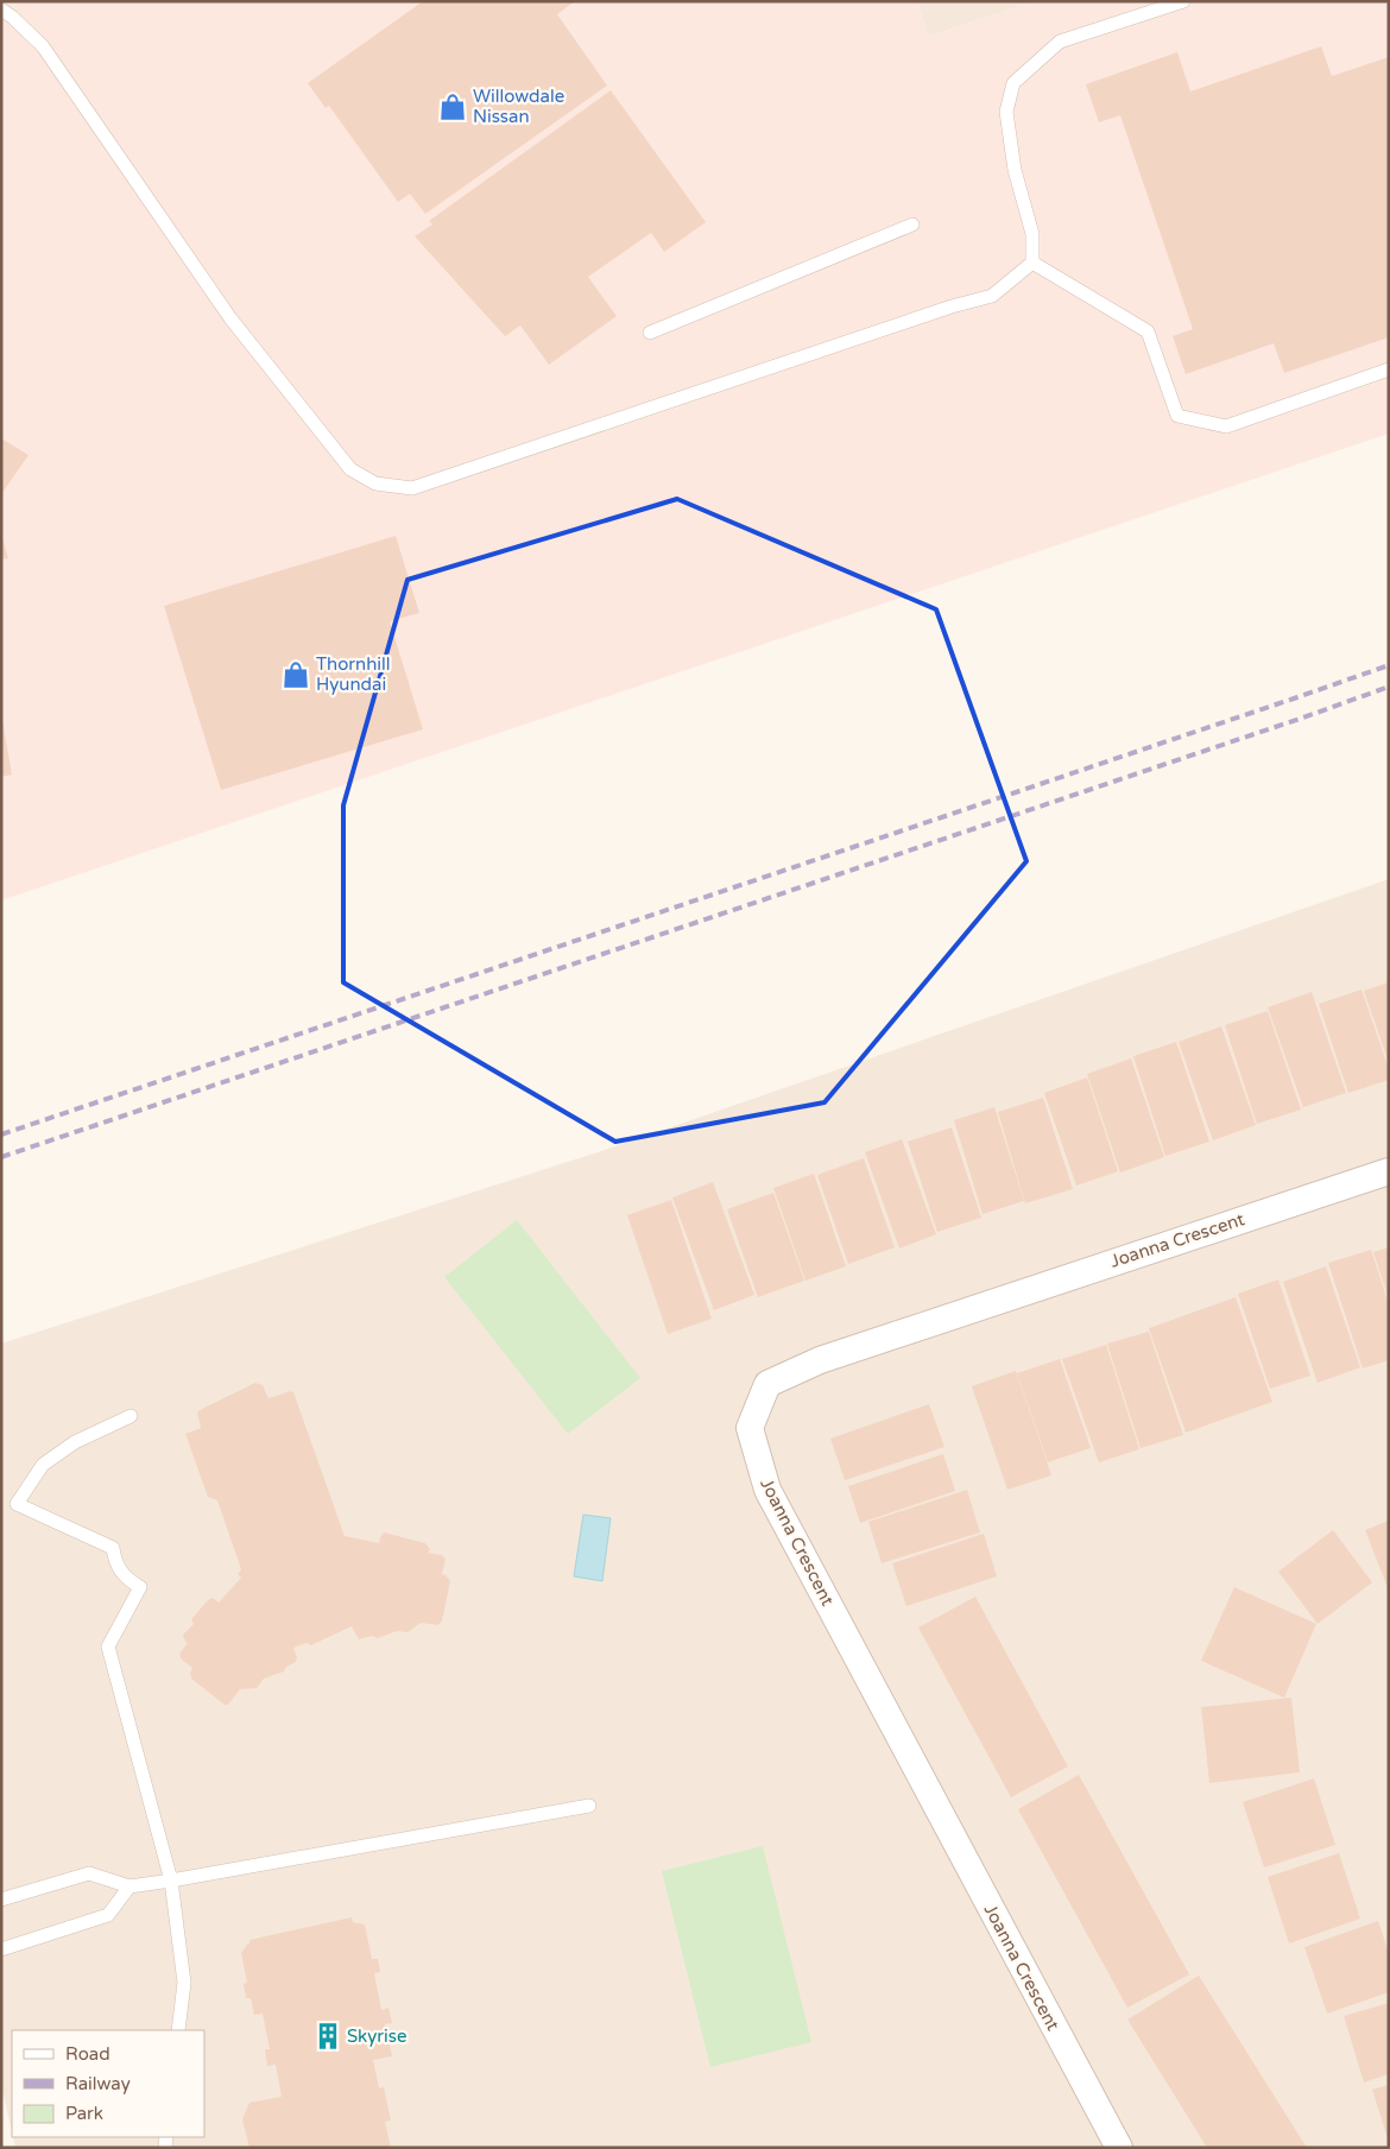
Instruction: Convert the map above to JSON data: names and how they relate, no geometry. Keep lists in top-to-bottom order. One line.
{"streets":{"street":["Joanna Crescent"]},"places":{"shop":["Willowdale Nissan","Thornhill Hyundai"],"building":["Skyrise"]},"legend":["Road","Railway","Park"]}
